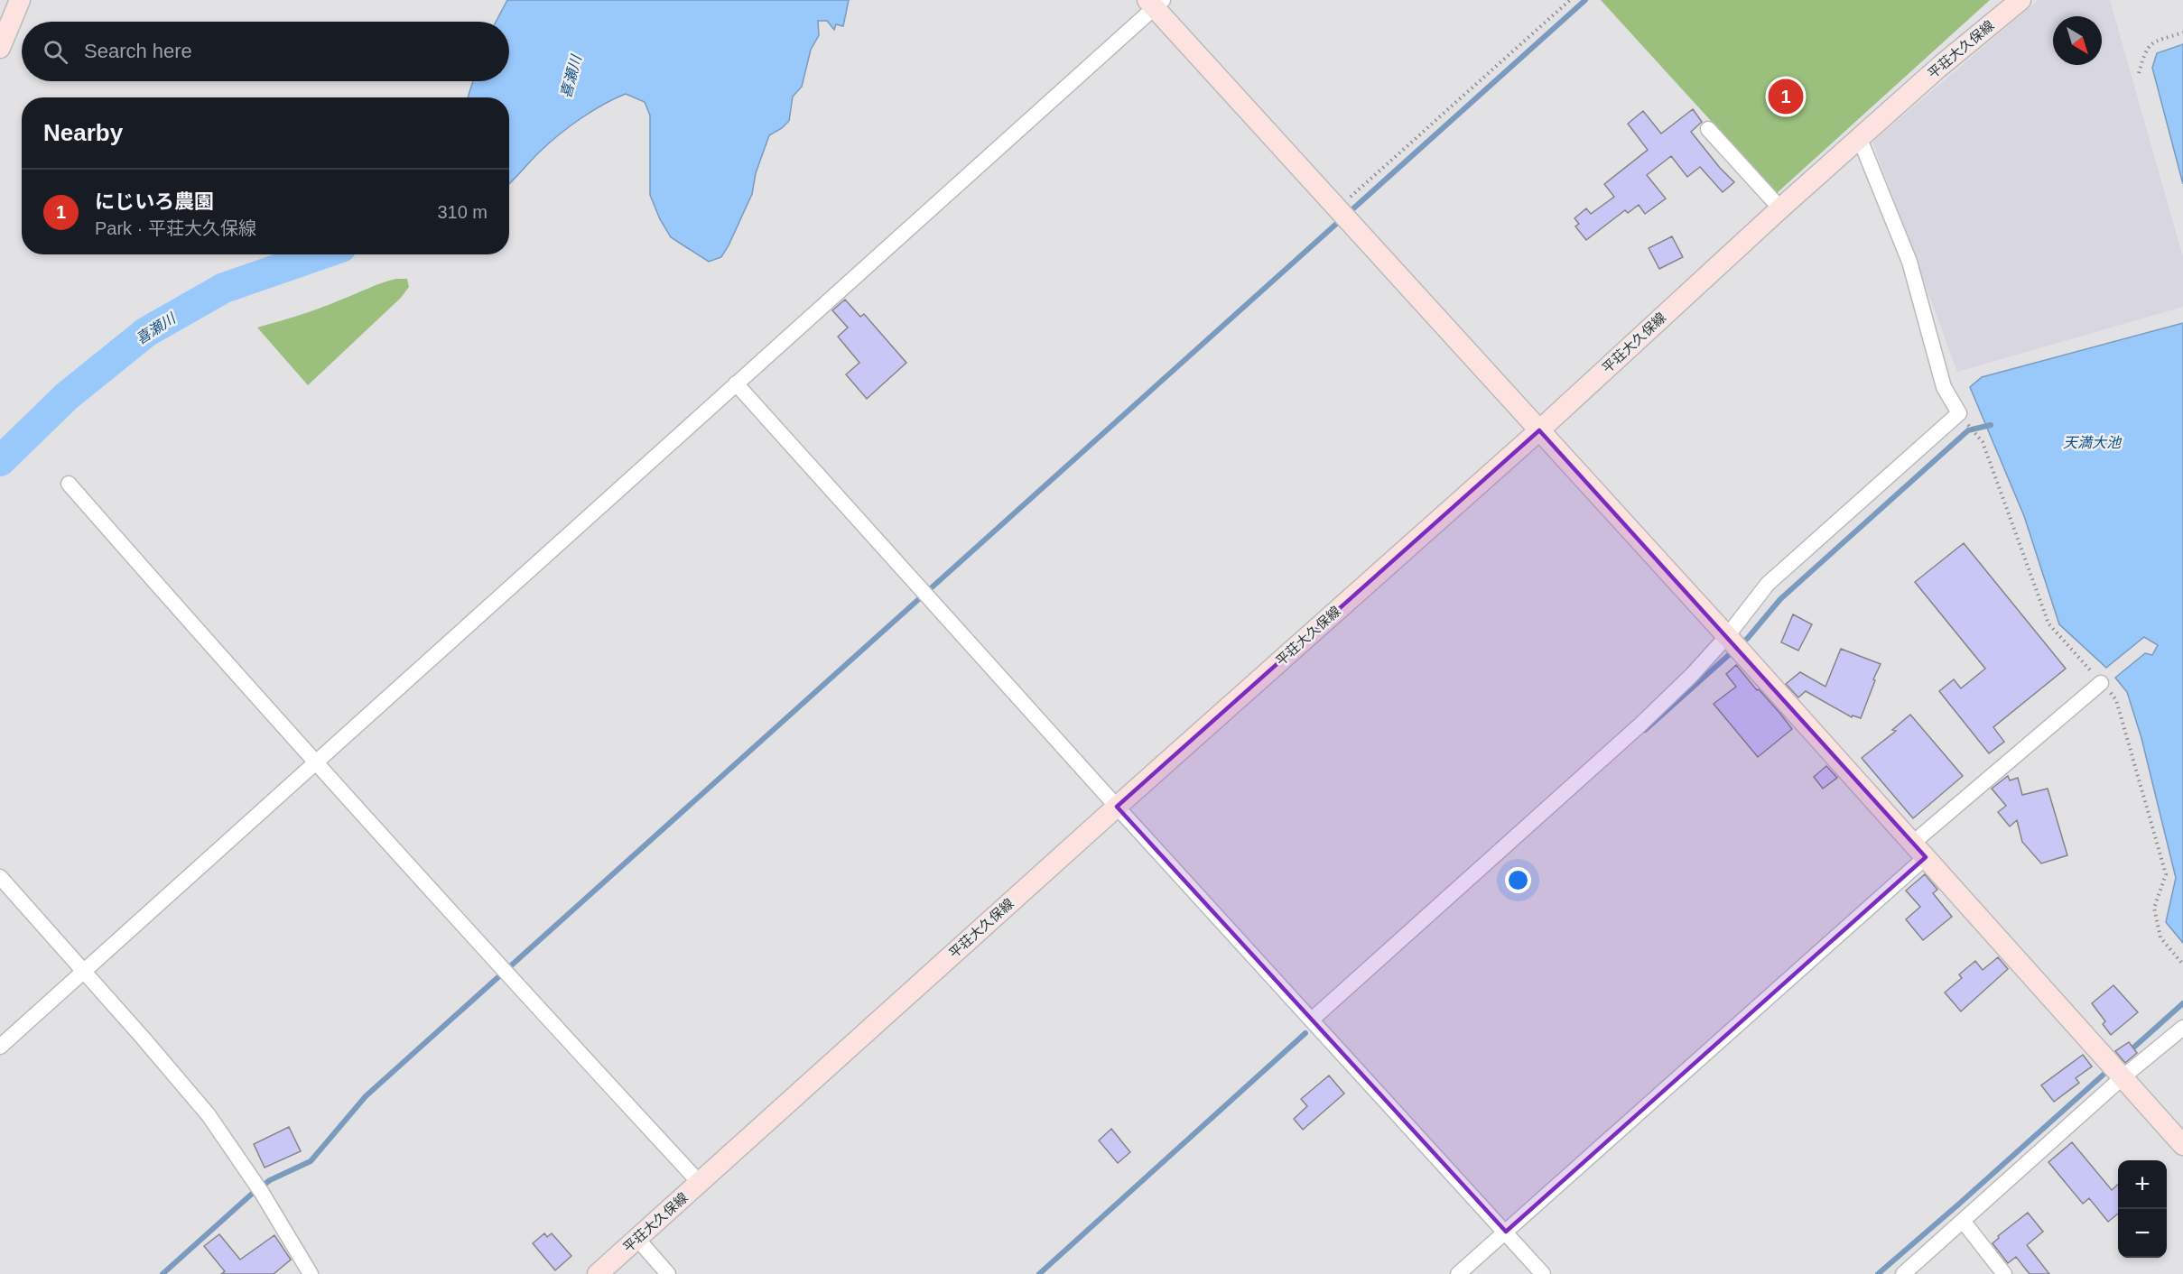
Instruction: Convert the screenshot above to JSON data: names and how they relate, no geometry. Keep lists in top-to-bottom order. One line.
{"streets":{"main road":["平荘大久保線"]},"water":["喜瀬川","天満大池"],"north":"bottom right","page":{"search":"Search here","pins":"1","heading":"Nearby","list":[{"mark":"1","name":"にじいろ農園","note":"Park · 平荘大久保線","value":"310 m"}],"map_buttons":["+","−"]}}
